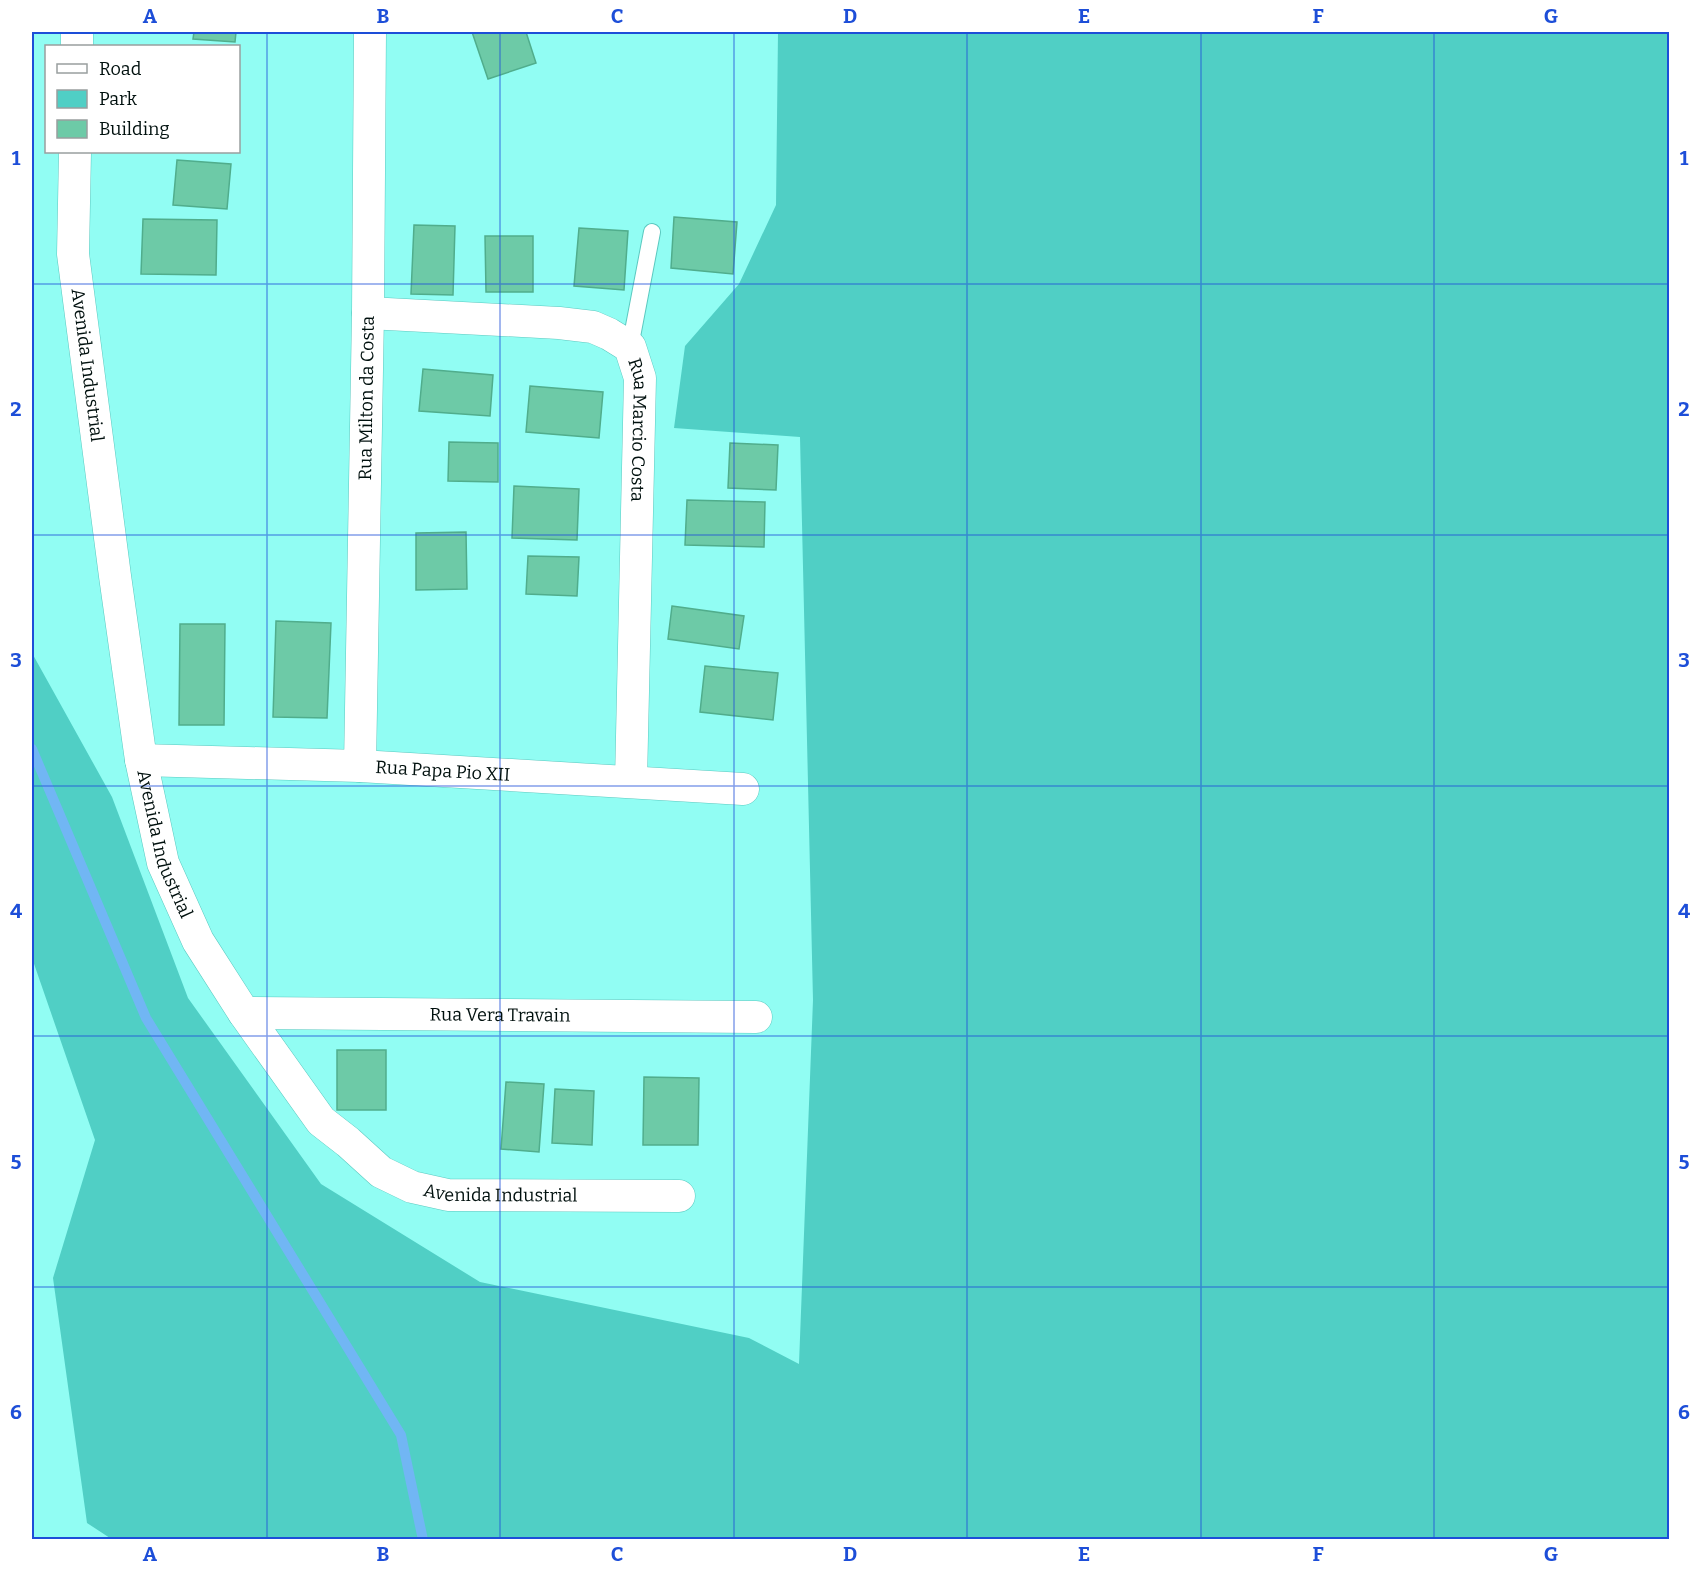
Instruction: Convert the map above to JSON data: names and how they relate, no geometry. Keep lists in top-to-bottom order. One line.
{"streets":{"street":["Avenida Industrial","Rua Milton da Costa","Rua Marcio Costa","Rua Papa Pio XII","Rua Vera Travain"]},"crossings":[["Avenida Industrial","Rua Papa Pio XII"],["Avenida Industrial","Rua Vera Travain"],["Rua Milton da Costa","Rua Marcio Costa"],["Rua Milton da Costa","Rua Papa Pio XII"],["Rua Marcio Costa","Rua Papa Pio XII"]],"legend":["Road","Park","Building"],"grid":{"columns":["A","B","C","D","E","F","G"],"rows":["1","2","3","4","5","6"]}}
